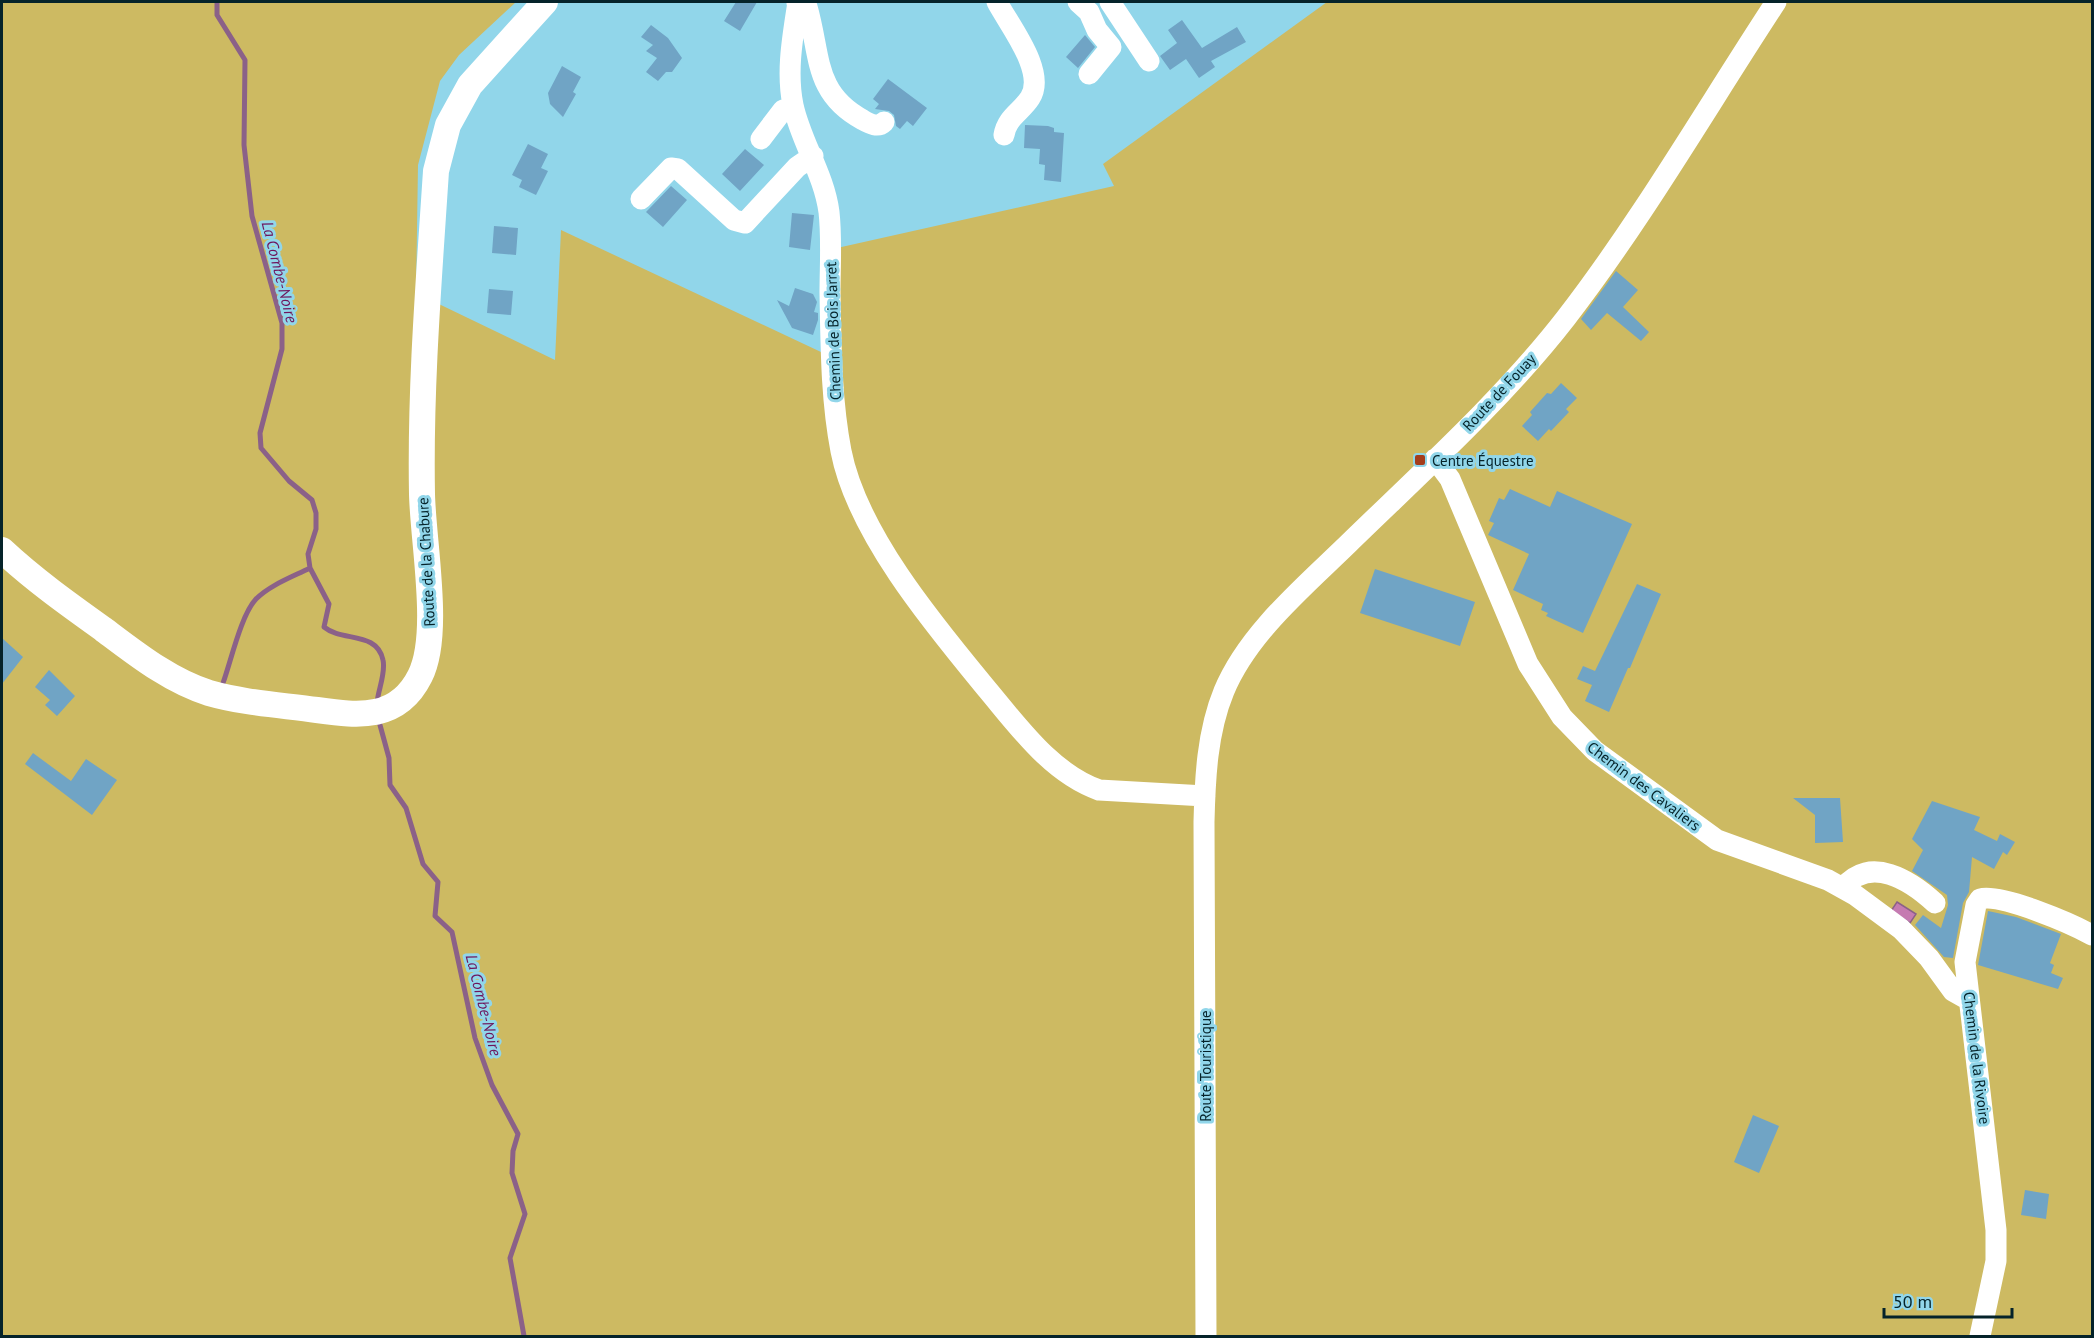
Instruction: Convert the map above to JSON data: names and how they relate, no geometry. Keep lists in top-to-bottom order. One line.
{"streets":{"main road":["Route de la Chabure"],"street":["Chemin de Bois Jarret","Route de Fouay","Chemin des Cavaliers","Chemin de la Rivoire","Route Touristique"]},"crossings":[["Chemin de Bois Jarret","Route de Fouay"],["Chemin de Bois Jarret","Route Touristique"],["Route de Fouay","Chemin des Cavaliers"],["Route de Fouay","Route Touristique"],["Chemin des Cavaliers","Chemin de la Rivoire"]],"water":["La Combe-Noire"],"places":{"transit":["Centre Équestre"]},"scale_bar":"50 m"}
